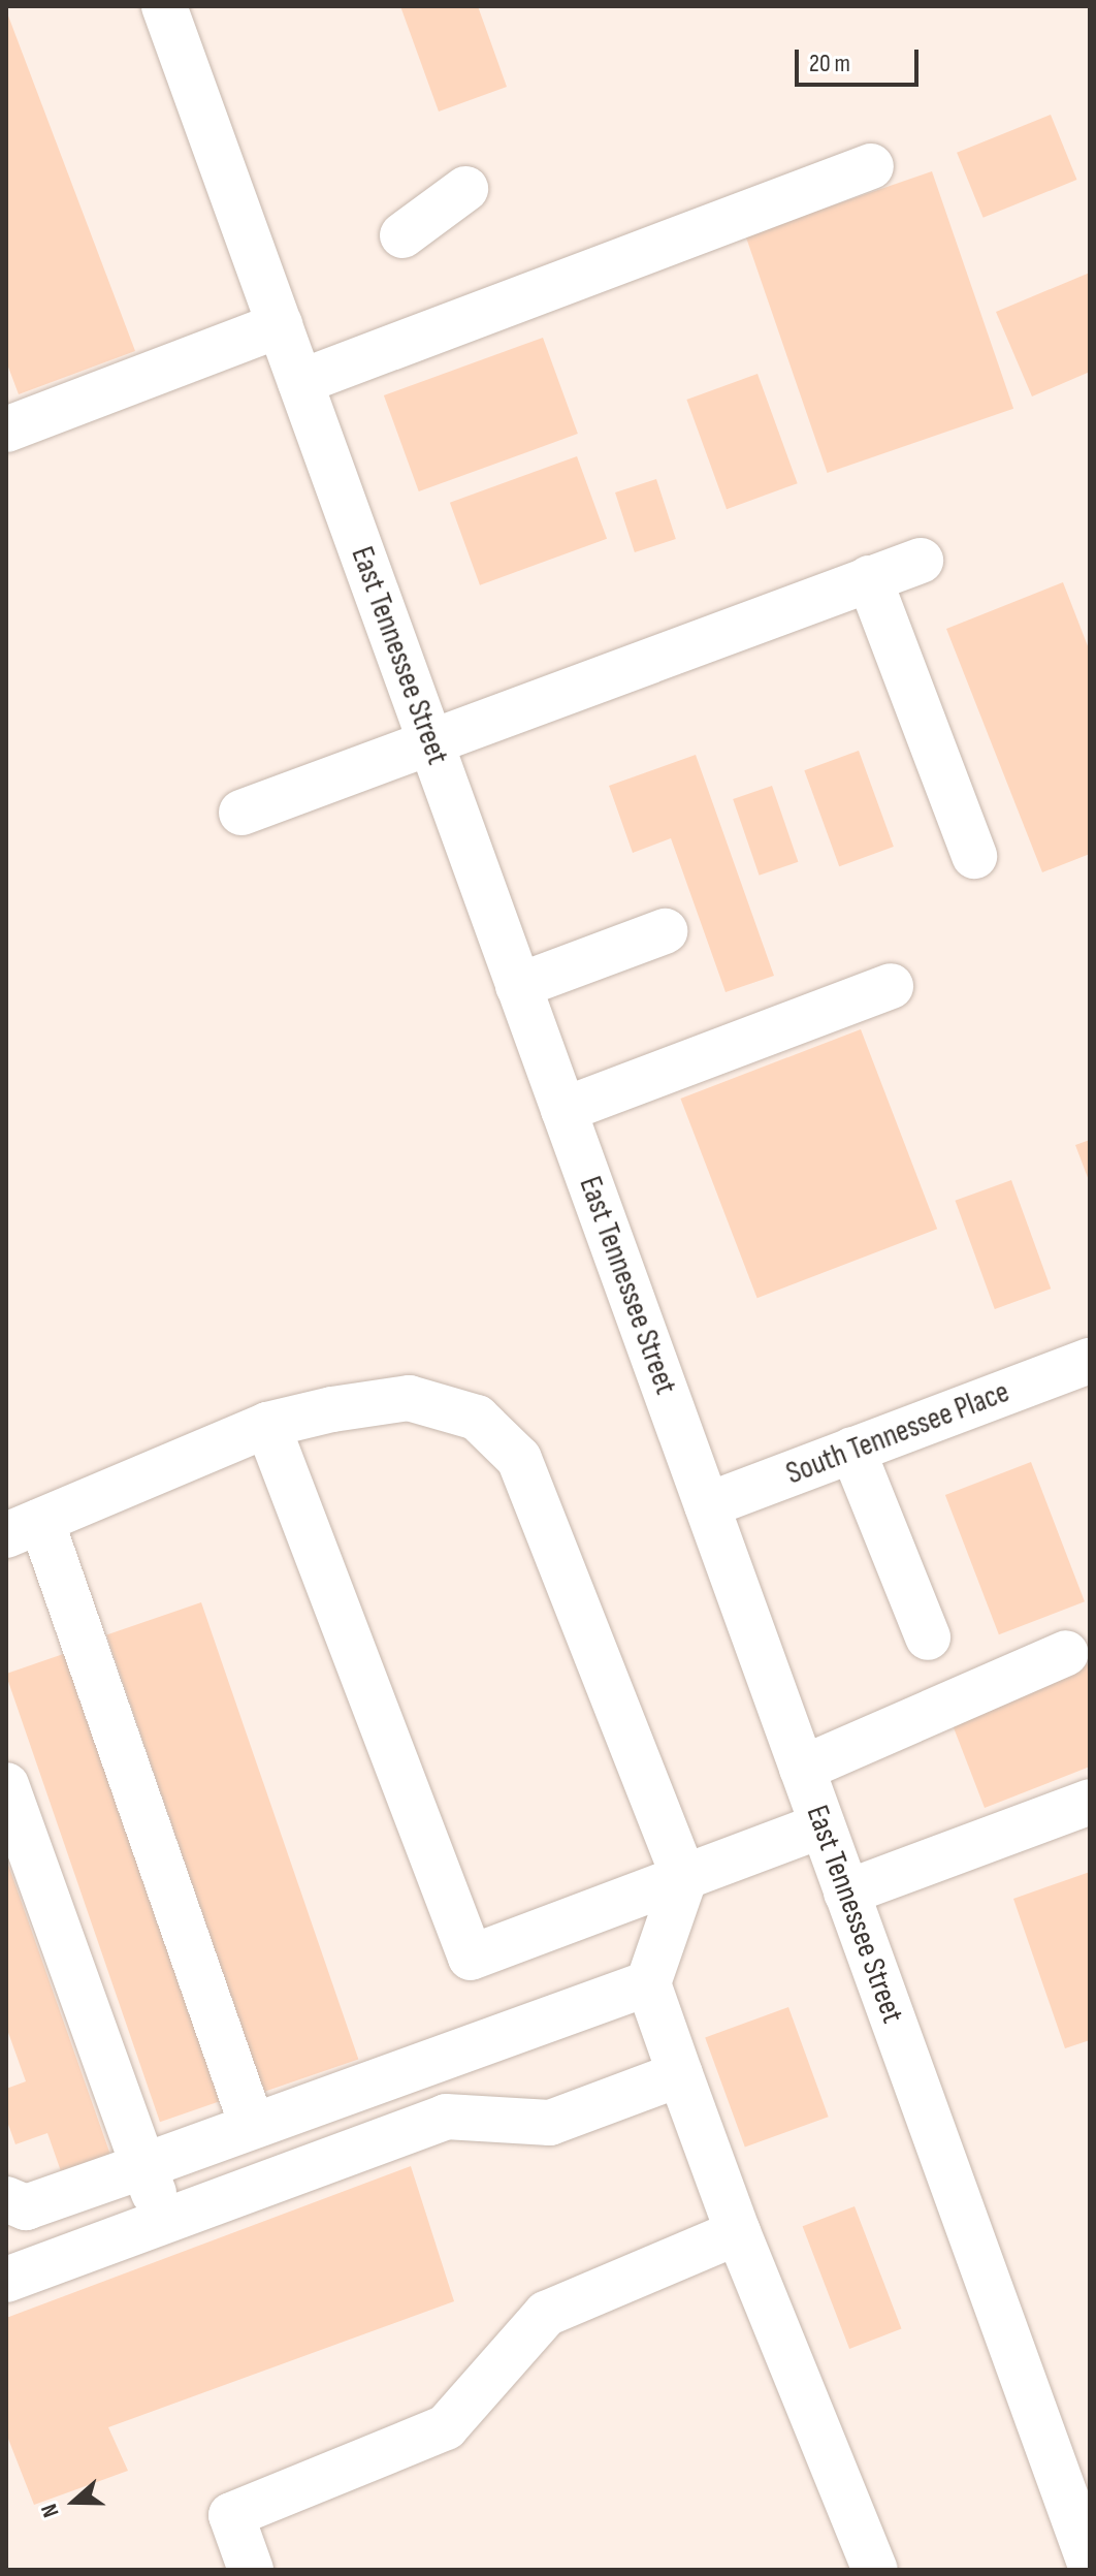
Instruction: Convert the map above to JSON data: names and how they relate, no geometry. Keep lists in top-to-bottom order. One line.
{"streets":{"street":["East Tennessee Street","South Tennessee Place"]},"crossings":[["East Tennessee Street","South Tennessee Place"]],"scale_bar":"20 m","north":"left"}
